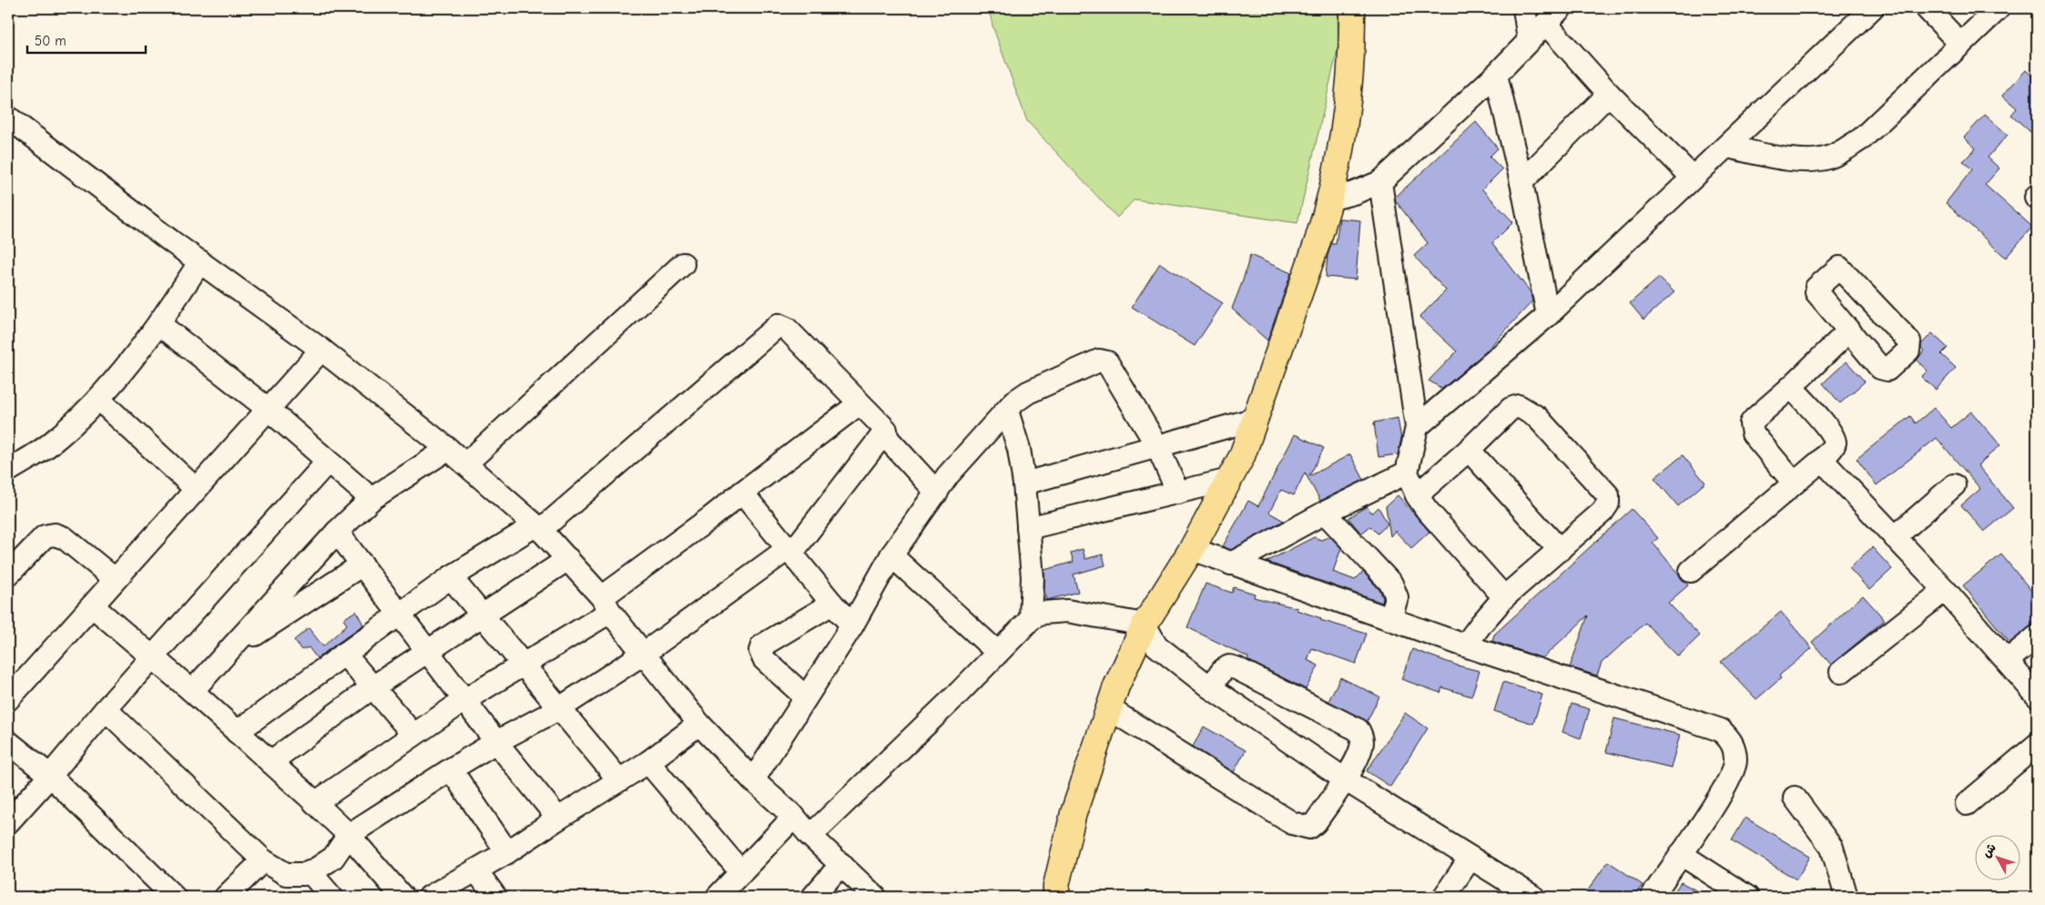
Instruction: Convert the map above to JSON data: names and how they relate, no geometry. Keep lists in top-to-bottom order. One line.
{"scale_bar":"50 m","north":"top left"}
